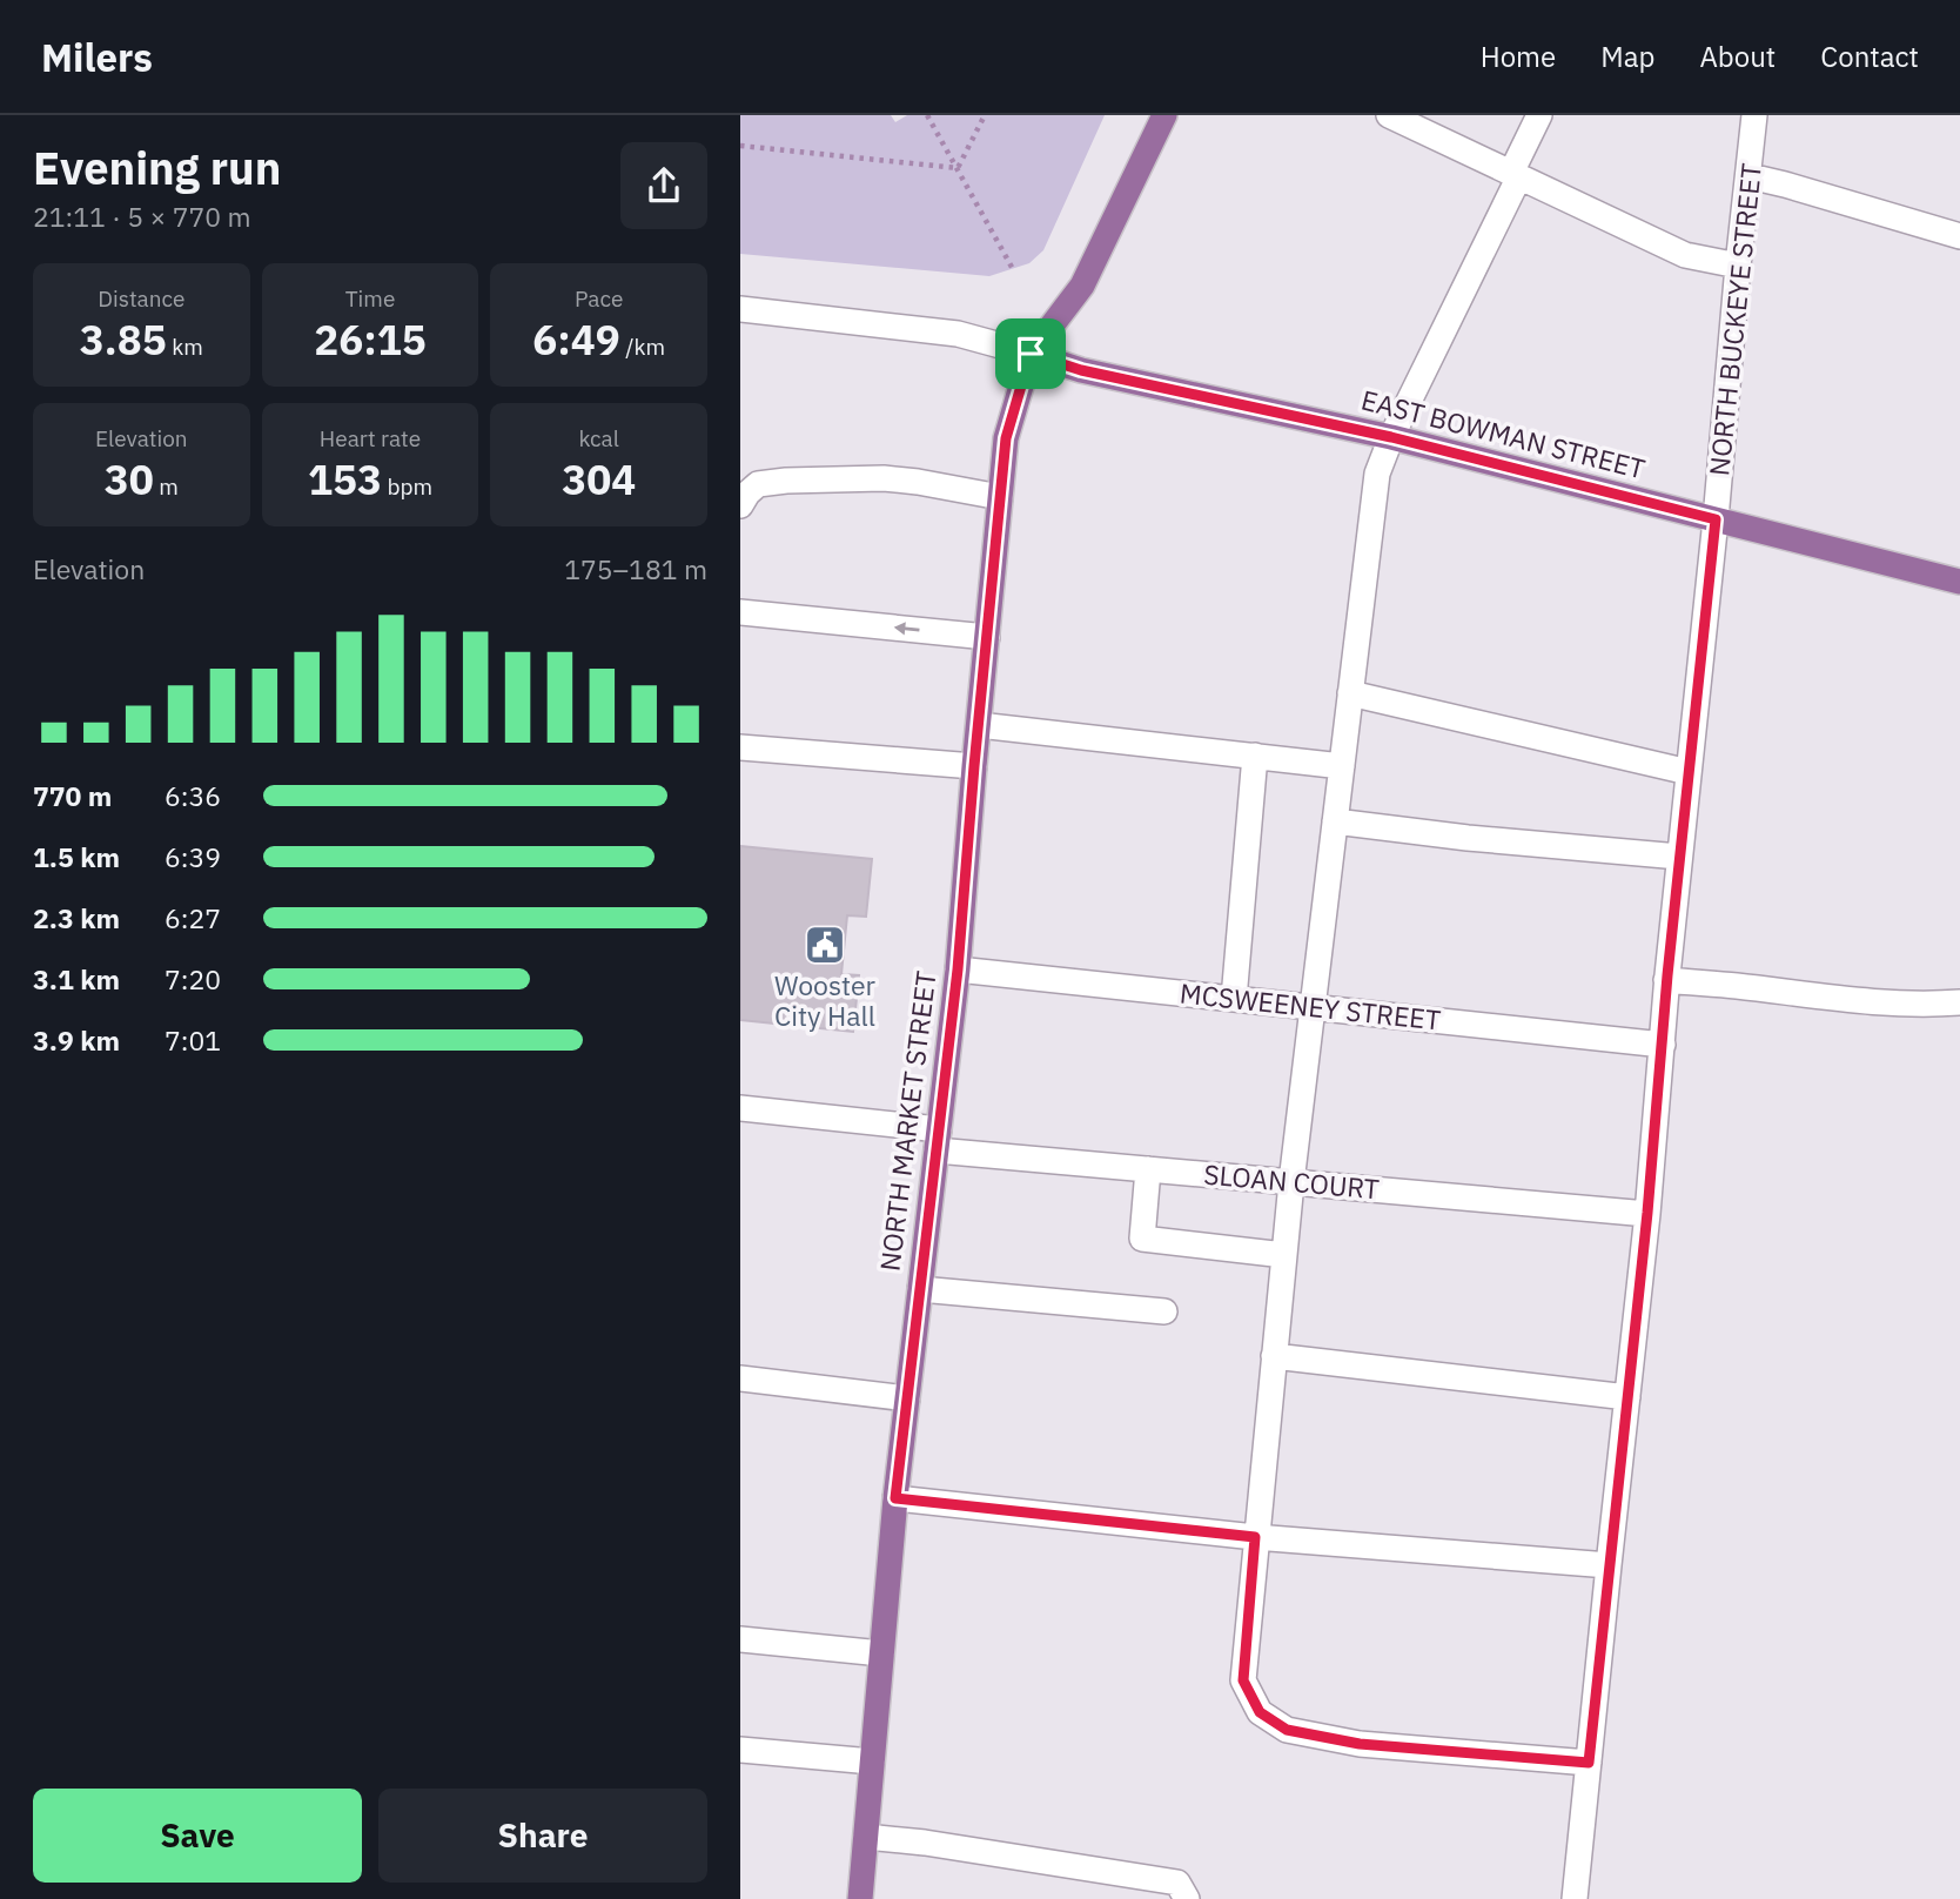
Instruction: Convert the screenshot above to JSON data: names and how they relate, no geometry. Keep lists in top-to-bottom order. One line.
{"streets":{"main road":["EAST BOWMAN STREET","NORTH MARKET STREET"],"street":["NORTH BUCKEYE STREET","MCSWEENEY STREET","SLOAN COURT"]},"crossings":[["NORTH BUCKEYE STREET","EAST BOWMAN STREET"],["NORTH BUCKEYE STREET","MCSWEENEY STREET"],["NORTH BUCKEYE STREET","SLOAN COURT"],["EAST BOWMAN STREET","NORTH MARKET STREET"],["MCSWEENEY STREET","NORTH MARKET STREET"],["NORTH MARKET STREET","SLOAN COURT"]],"places":{"public building":["Wooster City Hall"]},"page":{"header":"Milers","nav":["Home","Map","About","Contact"],"heading":["Evening run","21:11 · 5 × 770 m"],"stats":[["Distance","3.85 km"],["Time","26:15"],["Pace","6:49 /km"],["Elevation","30 m"],["Heart rate","153 bpm"],["kcal","304"]],"chart":["Elevation","175–181 m"],"list":[{"name":"770 m","note":"6:36"},{"name":"1.5 km","note":"6:39"},{"name":"2.3 km","note":"6:27"},{"name":"3.1 km","note":"7:20"},{"name":"3.9 km","note":"7:01"}],"buttons":["Save","Share"]}}
